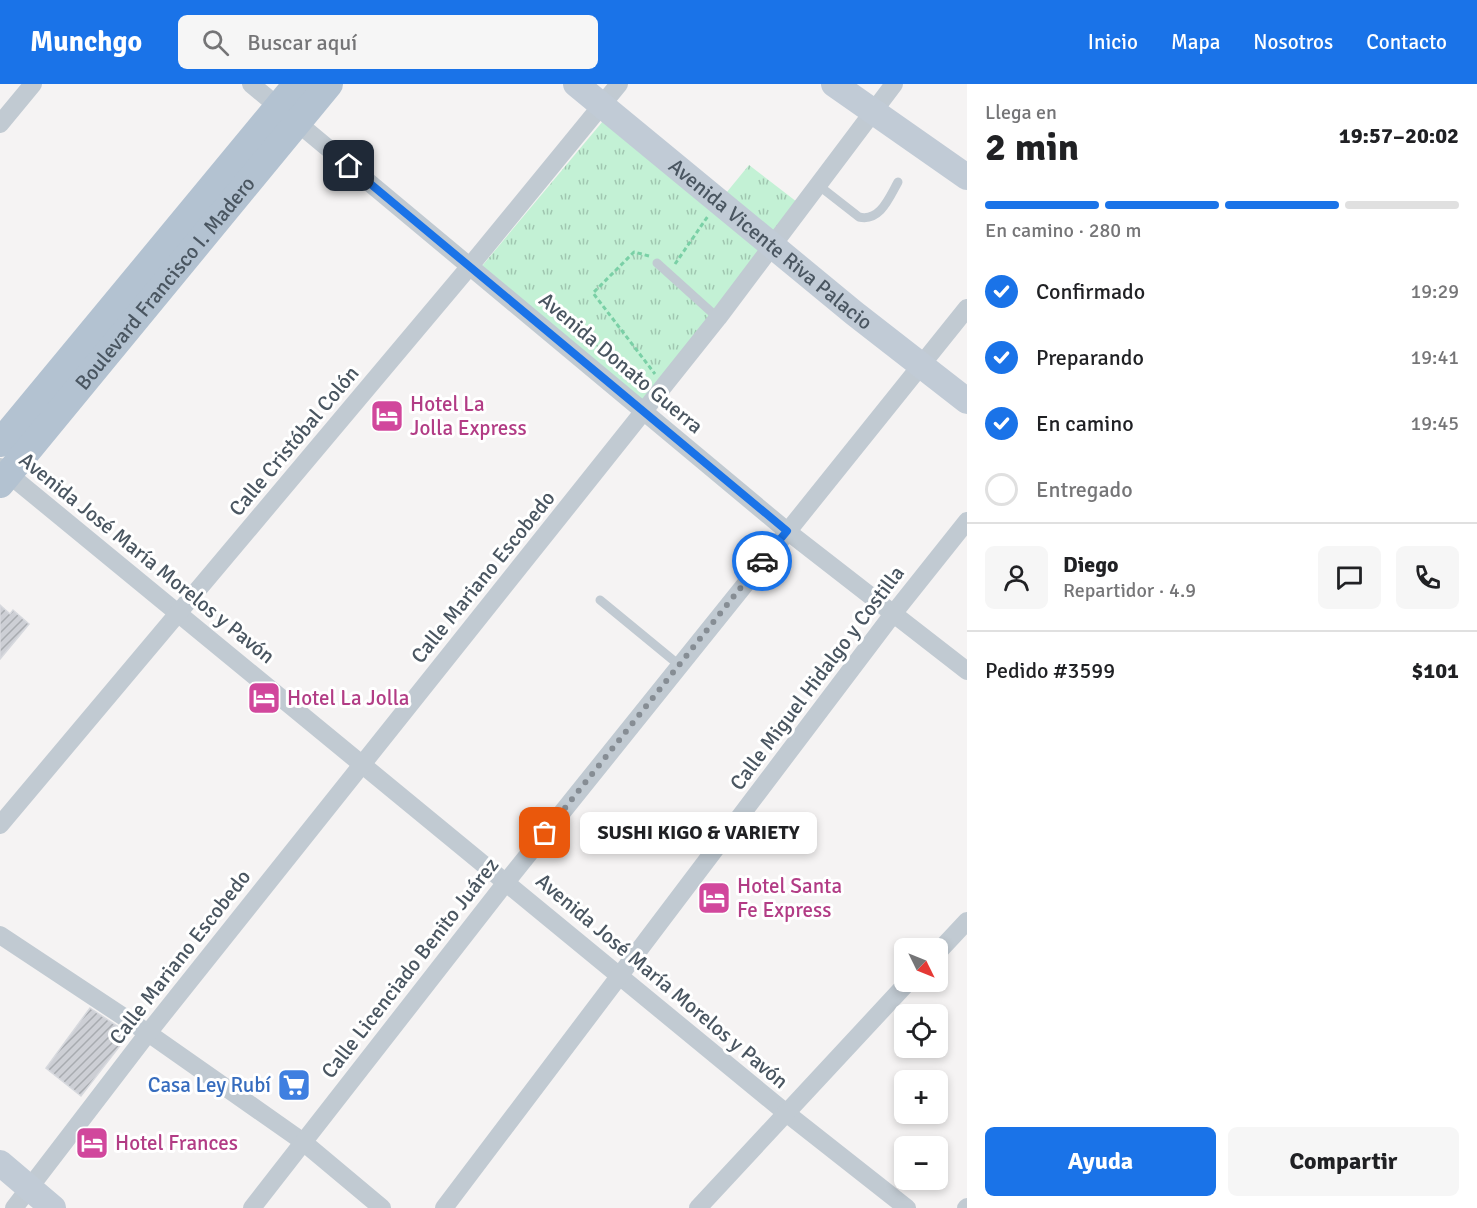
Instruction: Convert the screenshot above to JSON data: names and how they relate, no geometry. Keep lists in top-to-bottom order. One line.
{"streets":{"main road":["Avenida Vicente Riva Palacio","Boulevard Francisco I. Madero"],"street":["Avenida Donato Guerra","Calle Cristóbal Colón","Avenida José María Morelos y Pavón","Calle Mariano Escobedo","Calle Miguel Hidalgo y Costilla","Calle Licenciado Benito Juárez"]},"crossings":[["Avenida Vicente Riva Palacio","Calle Cristóbal Colón"],["Avenida Vicente Riva Palacio","Calle Mariano Escobedo"],["Avenida Vicente Riva Palacio","Calle Licenciado Benito Juárez"],["Boulevard Francisco I. Madero","Avenida Donato Guerra"],["Boulevard Francisco I. Madero","Avenida José María Morelos y Pavón"],["Avenida Donato Guerra","Calle Cristóbal Colón"],["Avenida Donato Guerra","Calle Mariano Escobedo"],["Avenida Donato Guerra","Calle Miguel Hidalgo y Costilla"],["Avenida Donato Guerra","Calle Licenciado Benito Juárez"],["Calle Cristóbal Colón","Avenida José María Morelos y Pavón"],["Avenida José María Morelos y Pavón","Calle Mariano Escobedo"],["Avenida José María Morelos y Pavón","Calle Miguel Hidalgo y Costilla"],["Avenida José María Morelos y Pavón","Calle Licenciado Benito Juárez"]],"places":{"hotel":["Hotel La Jolla Express","Hotel La Jolla","Hotel Santa Fe Express","Hotel Frances"],"other":["SUSHI KIGO & VARIETY"],"supermarket":["Casa Ley Rubí"]},"north":"bottom right","page":{"header":"Munchgo","search":"Buscar aquí","nav":["Inicio","Mapa","Nosotros","Contacto"],"heading":["2 min","Llega en","19:57–20:02"],"panel":["Diego","Repartidor · 4.9","Pedido #3599","$101"],"bar":"En camino · 280 m","list":[["Confirmado","19:29"],["Preparando","19:41"],["En camino","19:45"],"Entregado"],"bubble":"SUSHI KIGO & VARIETY","map_buttons":["+","−"],"buttons":["Ayuda","Compartir"]}}
